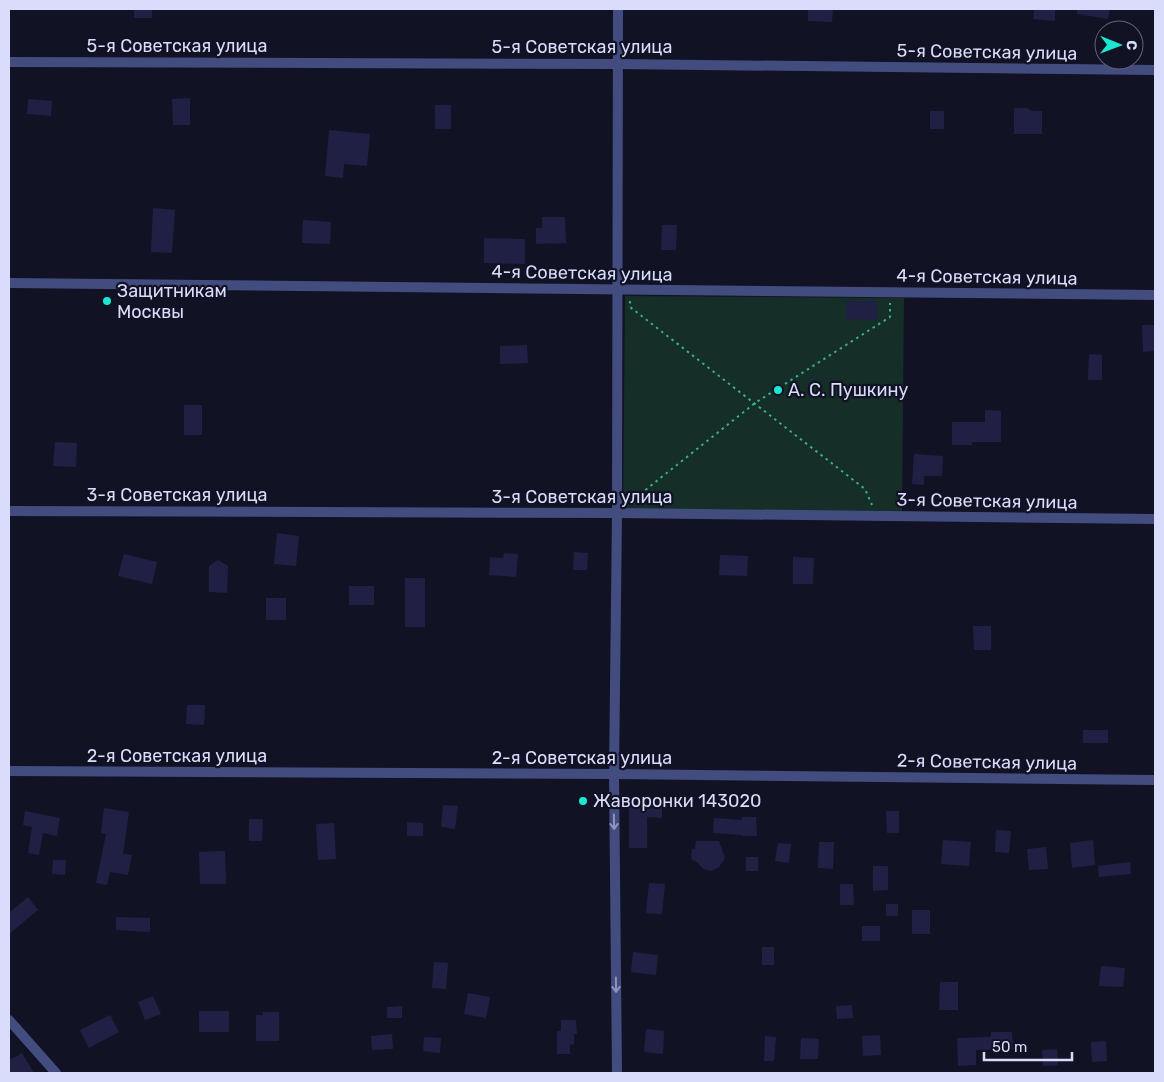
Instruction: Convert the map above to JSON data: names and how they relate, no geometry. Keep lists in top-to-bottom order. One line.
{"streets":{"street":["5-я Советская улица","4-я Советская улица","3-я Советская улица","2-я Советская улица"]},"places":["Защитникам Москвы","А. С. Пушкину","Жаворонки 143020"],"scale_bar":"50 m","north":"right"}
